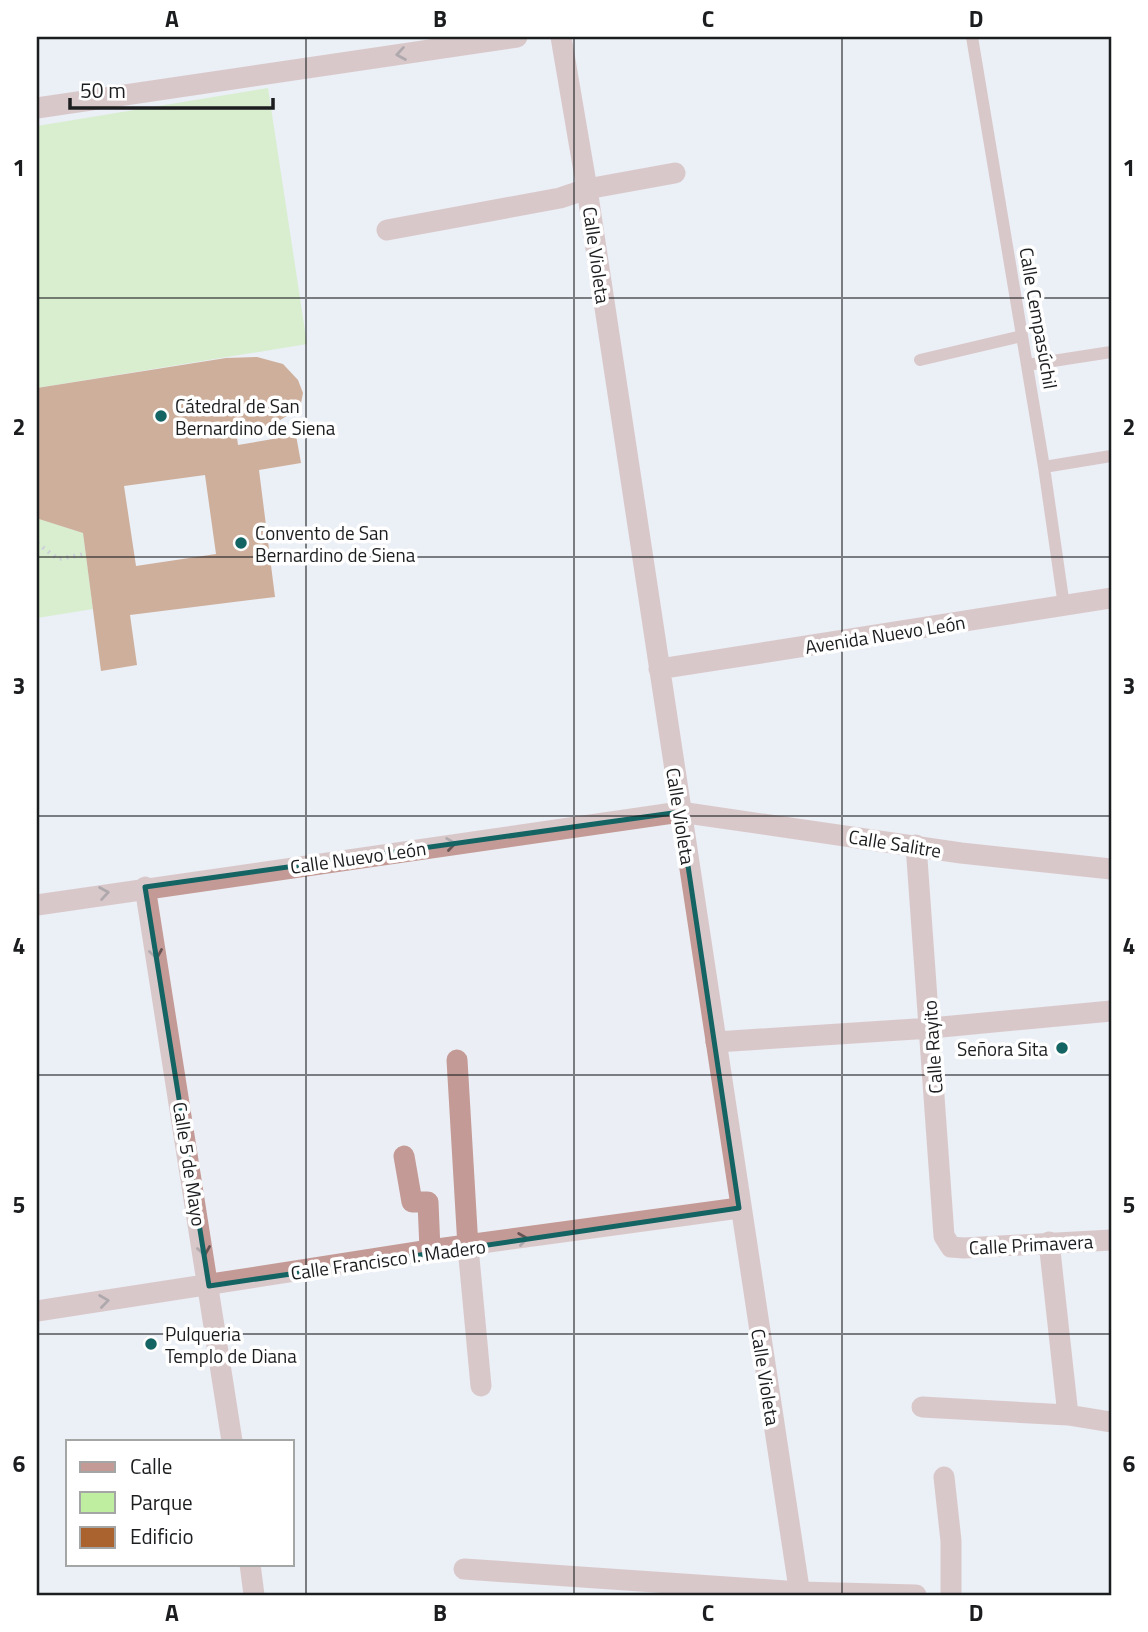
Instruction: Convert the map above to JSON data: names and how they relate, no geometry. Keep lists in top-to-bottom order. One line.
{"streets":{"street":["Calle Violeta","Avenida Nuevo León","Calle Salitre","Calle Nuevo León","Calle Rayito","Calle 5 de Mayo","Calle Primavera","Calle Francisco I. Madero"],"lane":["Calle Cempasúchil"]},"crossings":[["Calle Violeta","Avenida Nuevo León"],["Calle Violeta","Calle Salitre"],["Calle Violeta","Calle Nuevo León"],["Calle Violeta","Calle Francisco I. Madero"],["Calle Cempasúchil","Avenida Nuevo León"],["Calle Salitre","Calle Nuevo León"],["Calle Salitre","Calle Rayito"],["Calle Nuevo León","Calle 5 de Mayo"],["Calle Rayito","Calle Primavera"],["Calle 5 de Mayo","Calle Francisco I. Madero"]],"one_way":["Calle Nuevo León","Calle 5 de Mayo","Calle Francisco I. Madero"],"places":["Cátedral de San Bernardino de Siena","Convento de San Bernardino de Siena","Señora Sita","Pulqueria Templo de Diana"],"legend":["Calle","Parque","Edificio"],"scale_bar":"50 m","grid":{"columns":["A","B","C","D"],"rows":["1","2","3","4","5","6"]}}
